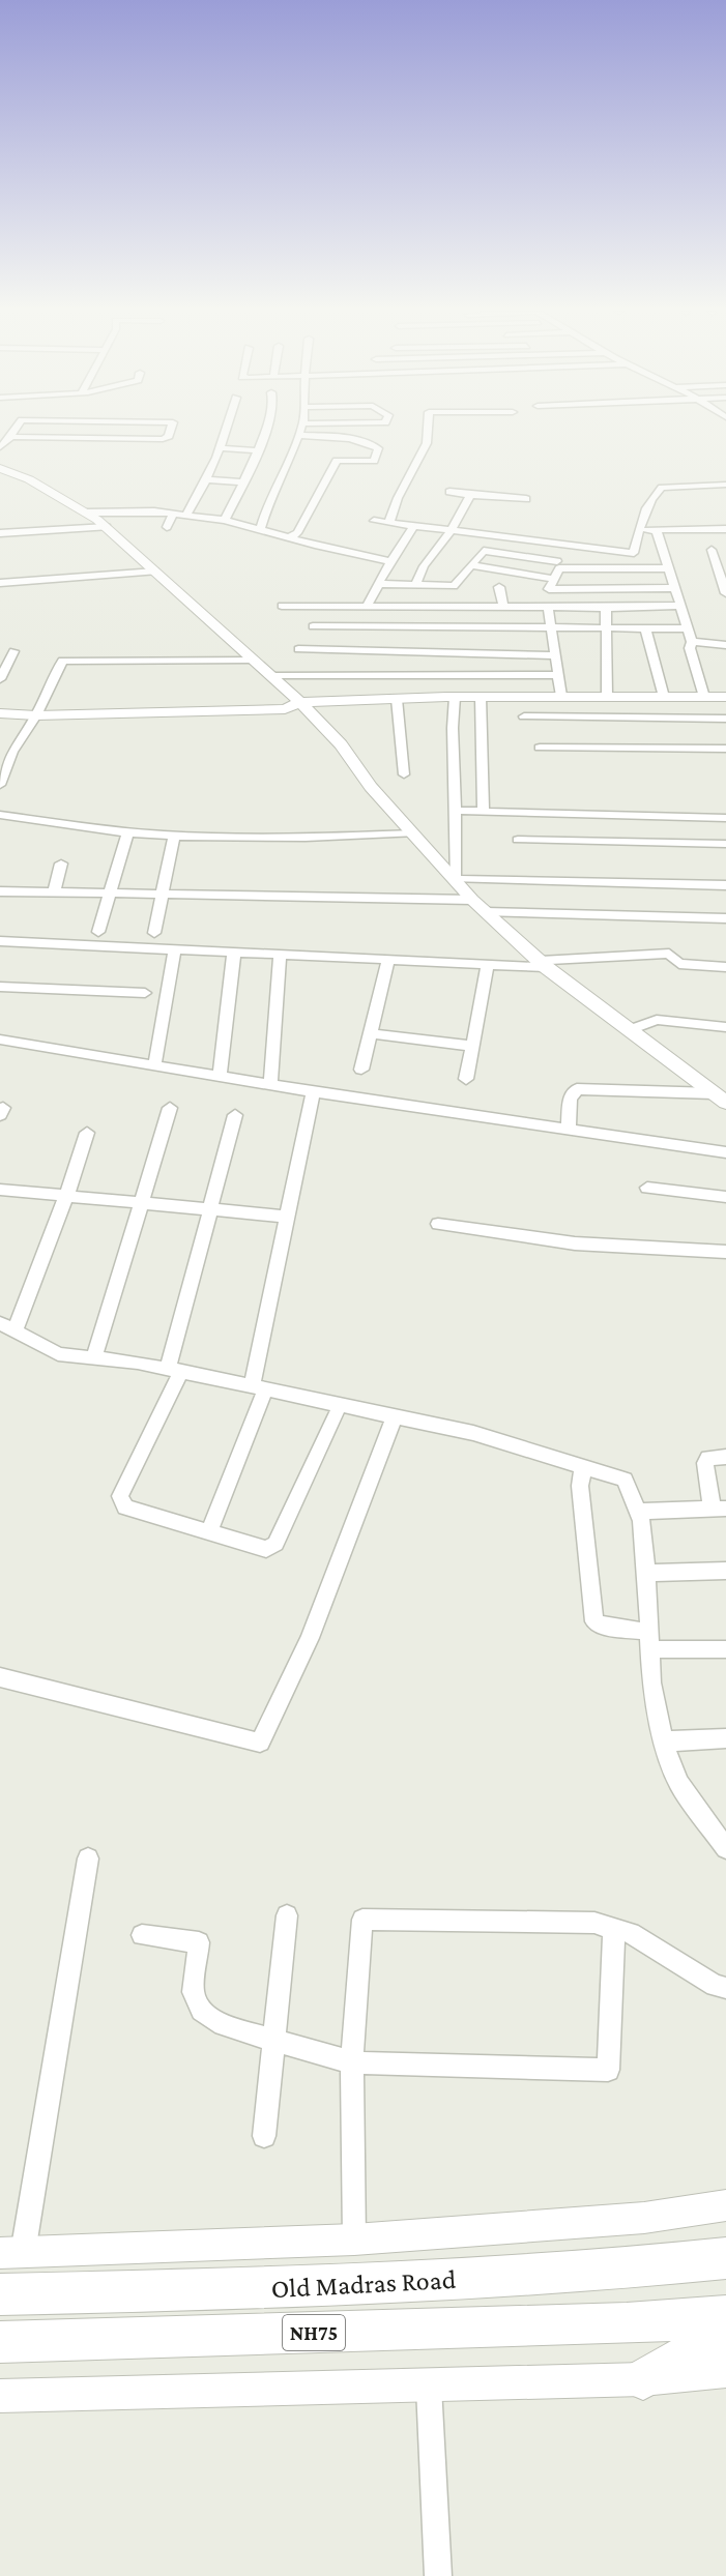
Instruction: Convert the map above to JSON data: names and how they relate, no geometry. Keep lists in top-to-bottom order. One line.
{"streets":{"highway":["Old Madras Road","NH75"]}}
